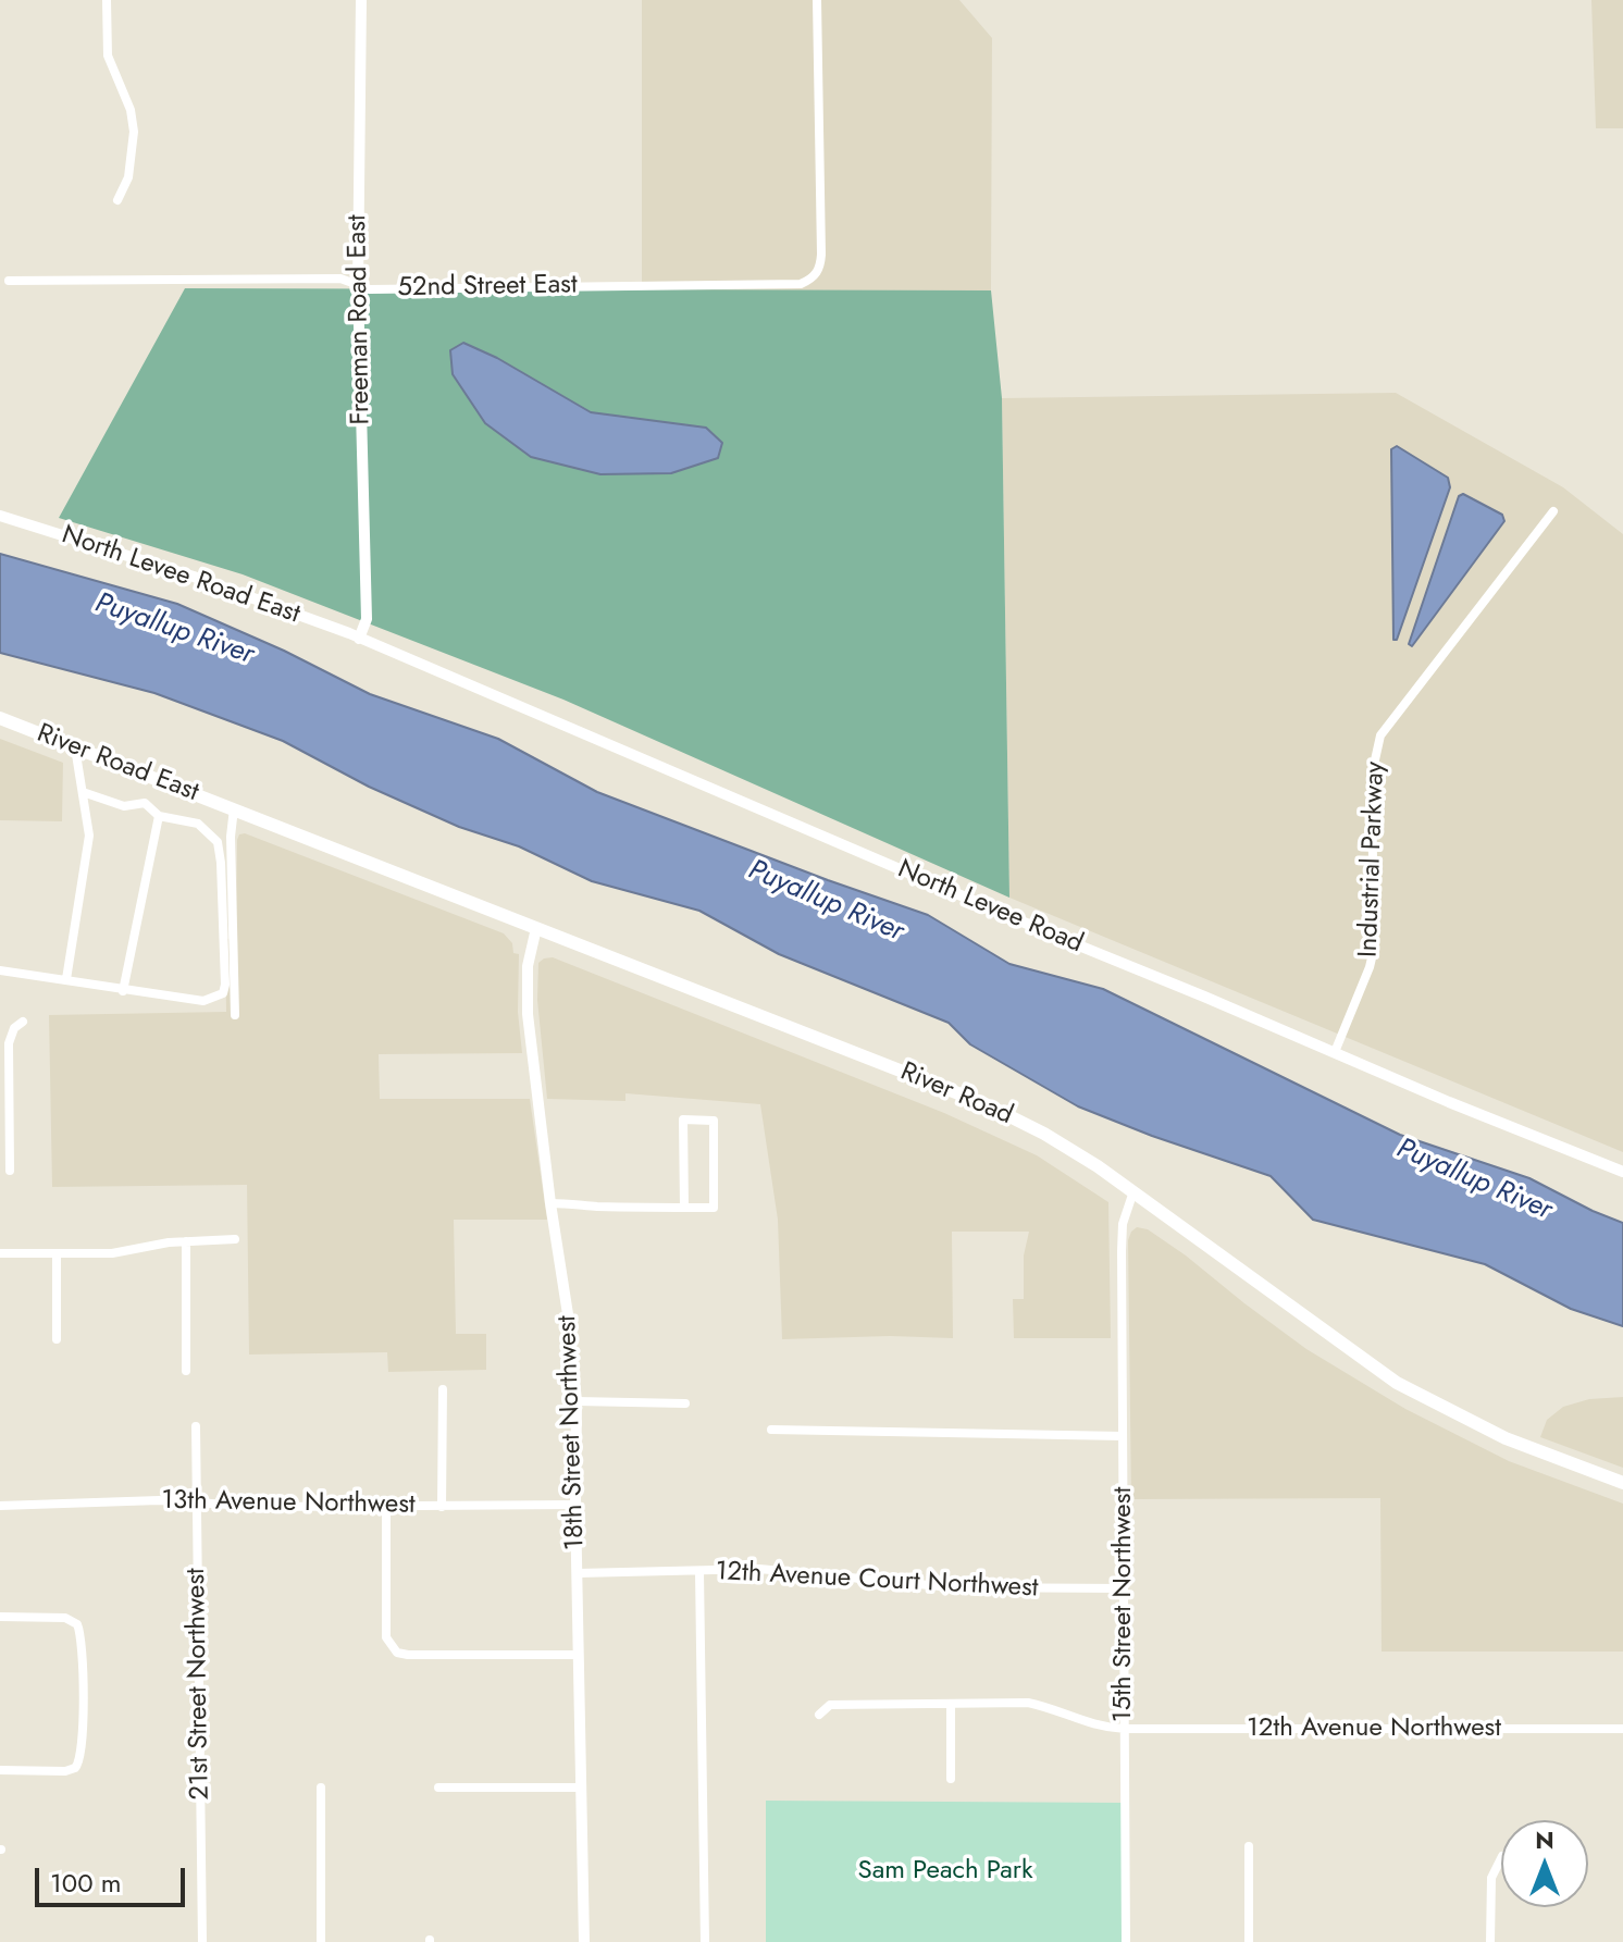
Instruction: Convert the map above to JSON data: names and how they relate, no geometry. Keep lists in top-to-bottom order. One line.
{"streets":{"main road":["River Road East","River Road"],"street":["52nd Street East","Freeman Road East","North Levee Road East","Industrial Parkway","North Levee Road","18th Street Northwest","13th Avenue Northwest","12th Avenue Court Northwest","15th Street Northwest","21st Street Northwest","12th Avenue Northwest"]},"crossings":[["52nd Street East","Freeman Road East"],["Freeman Road East","North Levee Road East"],["Freeman Road East","North Levee Road"],["North Levee Road East","North Levee Road"],["River Road East","River Road"],["Industrial Parkway","North Levee Road"],["River Road","18th Street Northwest"],["River Road","15th Street Northwest"],["18th Street Northwest","13th Avenue Northwest"],["18th Street Northwest","12th Avenue Court Northwest"],["13th Avenue Northwest","21st Street Northwest"],["12th Avenue Court Northwest","15th Street Northwest"],["15th Street Northwest","12th Avenue Northwest"]],"water":["Puyallup River"],"parks":["Sam Peach Park"],"scale_bar":"100 m","north":"top"}
